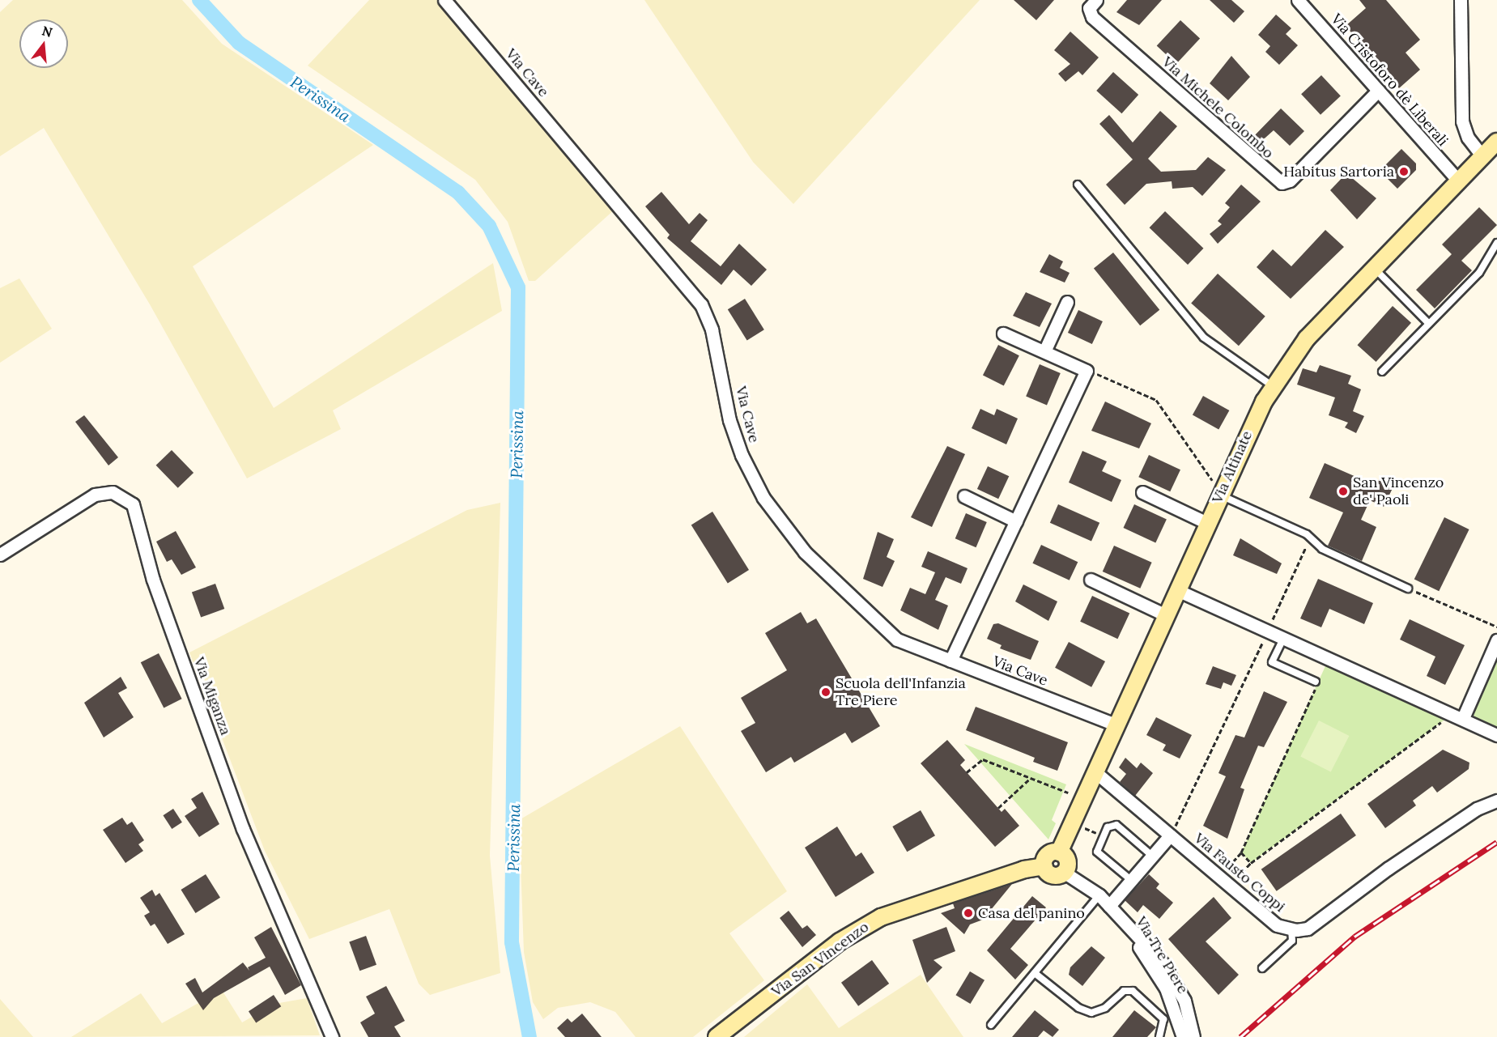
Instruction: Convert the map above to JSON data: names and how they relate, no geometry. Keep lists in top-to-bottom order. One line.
{"streets":{"street":["Via Cave","Via Cristoforo dè Liberali","Via Michele Colombo","Via Altinate","Via Miganza","Via Fausto Coppi","Via Tre Piere","Via San Vincenzo"]},"crossings":[["Via Cave","Via Altinate"],["Via Cristoforo dè Liberali","Via Michele Colombo"],["Via Cristoforo dè Liberali","Via Altinate"],["Via Altinate","Via Fausto Coppi"],["Via Altinate","Via San Vincenzo"]],"water":["Perissina"],"places":["Habitus Sartoria","San Vincenzo de' Paoli","Scuola dell'Infanzia Tre Piere","Casa del panino"],"north":"top"}
